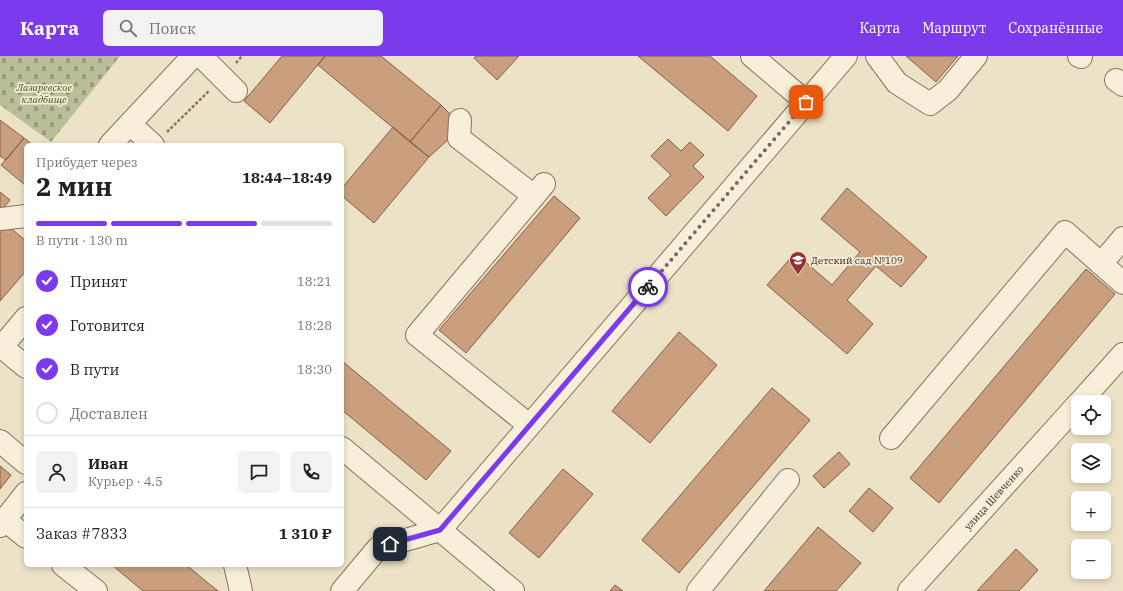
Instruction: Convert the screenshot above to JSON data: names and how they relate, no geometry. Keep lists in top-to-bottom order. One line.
{"streets":{"street":["улица Шевченко"]},"parks":["Лазаревское кладбище"],"places":{"school or university":["Детский сад №109"]},"page":{"header":"Карта","search":"Поиск","nav":["Карта","Маршрут","Сохранённые"],"heading":["2 мин","Прибудет через","18:44–18:49"],"panel":["Иван","Курьер · 4.5","Заказ #7833","1 310 ₽"],"bar":"В пути · 130 m","list":[["Принят","18:21"],["Готовится","18:28"],["В пути","18:30"],"Доставлен"],"map_buttons":["+","−"]}}
